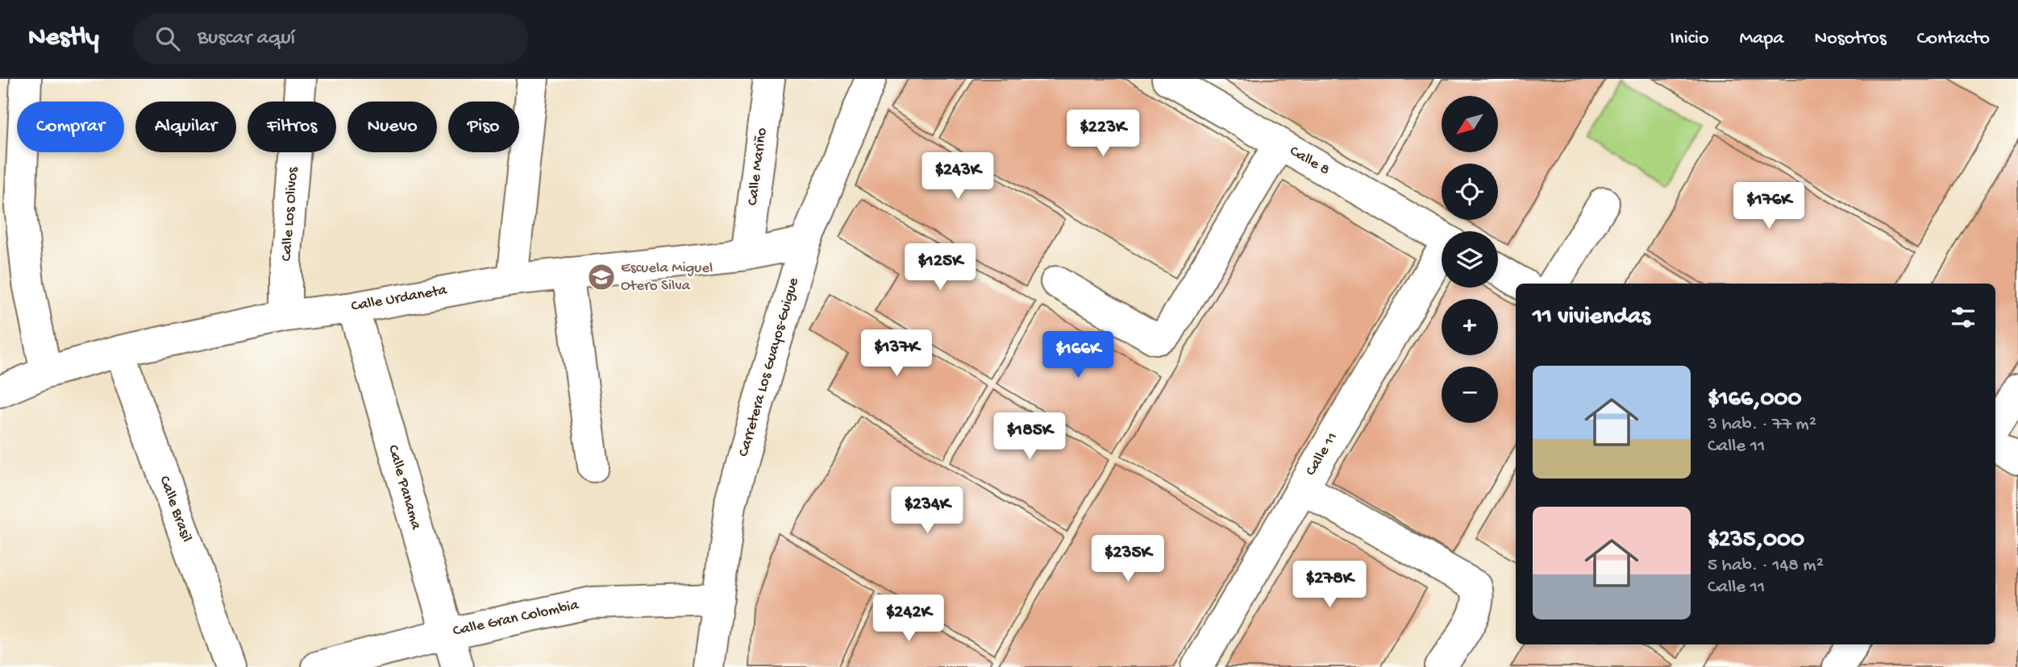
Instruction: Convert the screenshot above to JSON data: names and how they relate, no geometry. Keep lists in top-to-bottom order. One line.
{"streets":{"street":["Calle 8","Calle Mariño","Calle Los Olivos","Calle Urdaneta","Carretera Los Guayos-Guigue","Calle 11","Calle Panama","Calle Brasil","Calle Gran Colombia"]},"crossings":[["Calle Mariño","Calle Urdaneta"],["Calle Los Olivos","Calle Urdaneta"],["Calle Urdaneta","Carretera Los Guayos-Guigue"],["Calle Urdaneta","Calle Panama"],["Calle Urdaneta","Calle Brasil"],["Carretera Los Guayos-Guigue","Calle Gran Colombia"],["Calle Panama","Calle Gran Colombia"]],"places":{"school or university":["Escuela Miguel Otero Silva"]},"north":"bottom left","page":{"header":"Nestly","search":"Buscar aquí","nav":["Inicio","Mapa","Nosotros","Contacto"],"map_buttons":["+","−"],"chip":["Comprar","Alquilar","Filtros","Nuevo","Piso"],"price":["$223K","$243K","$176K","$125K","$137K","$166K","$185K","$234K","$235K","$278K","$242K"],"heading":"11 viviendas","list":[{"name":"$166,000","note":"3 hab. · 77 m² · Calle 11"},{"name":"$235,000","note":"5 hab. · 148 m² · Calle 11"}]}}
